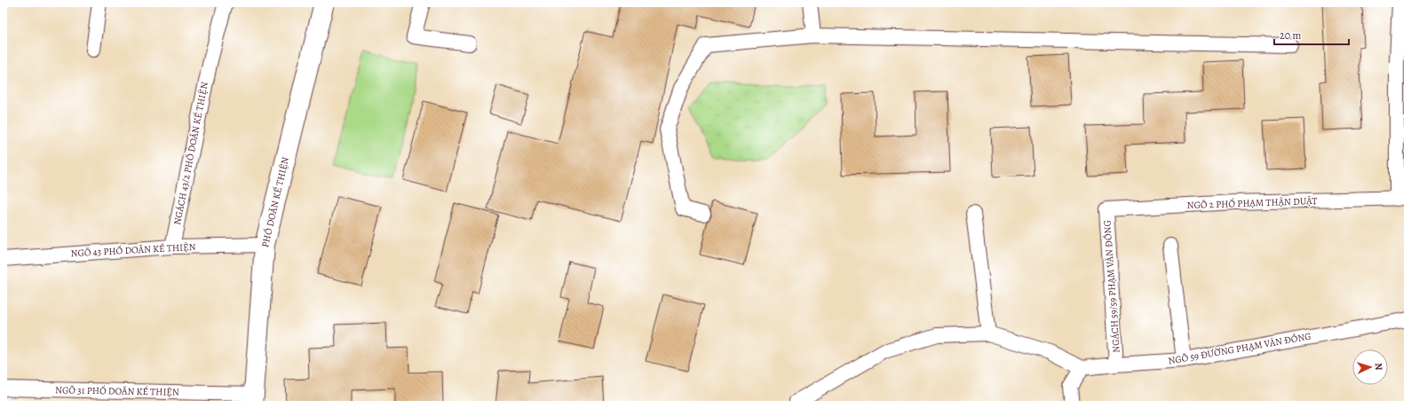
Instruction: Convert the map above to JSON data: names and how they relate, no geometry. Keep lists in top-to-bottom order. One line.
{"streets":{"street":["PHỐ DOÃN KẾ THIỆN"],"lane":["NGÁCH 43/2 PHỐ DOÃN KẾ THIỆN","NGÕ 2 PHỐ PHẠM THẬN DUẬT","NGÕ 43 PHỐ DOÃN KẾ THIỆN","NGÁCH 59/59 PHẠM VĂN ĐỒNG","NGÕ 59 ĐƯỜNG PHẠM VĂN ĐỒNG","NGÕ 31 PHỐ DOÃN KẾ THIỆN"]},"crossings":[["NGÁCH 43/2 PHỐ DOÃN KẾ THIỆN","NGÕ 43 PHỐ DOÃN KẾ THIỆN"],["PHỐ DOÃN KẾ THIỆN","NGÕ 43 PHỐ DOÃN KẾ THIỆN"],["PHỐ DOÃN KẾ THIỆN","NGÕ 31 PHỐ DOÃN KẾ THIỆN"],["NGÕ 2 PHỐ PHẠM THẬN DUẬT","NGÁCH 59/59 PHẠM VĂN ĐỒNG"],["NGÁCH 59/59 PHẠM VĂN ĐỒNG","NGÕ 59 ĐƯỜNG PHẠM VĂN ĐỒNG"]],"scale_bar":"20 m","north":"right"}
